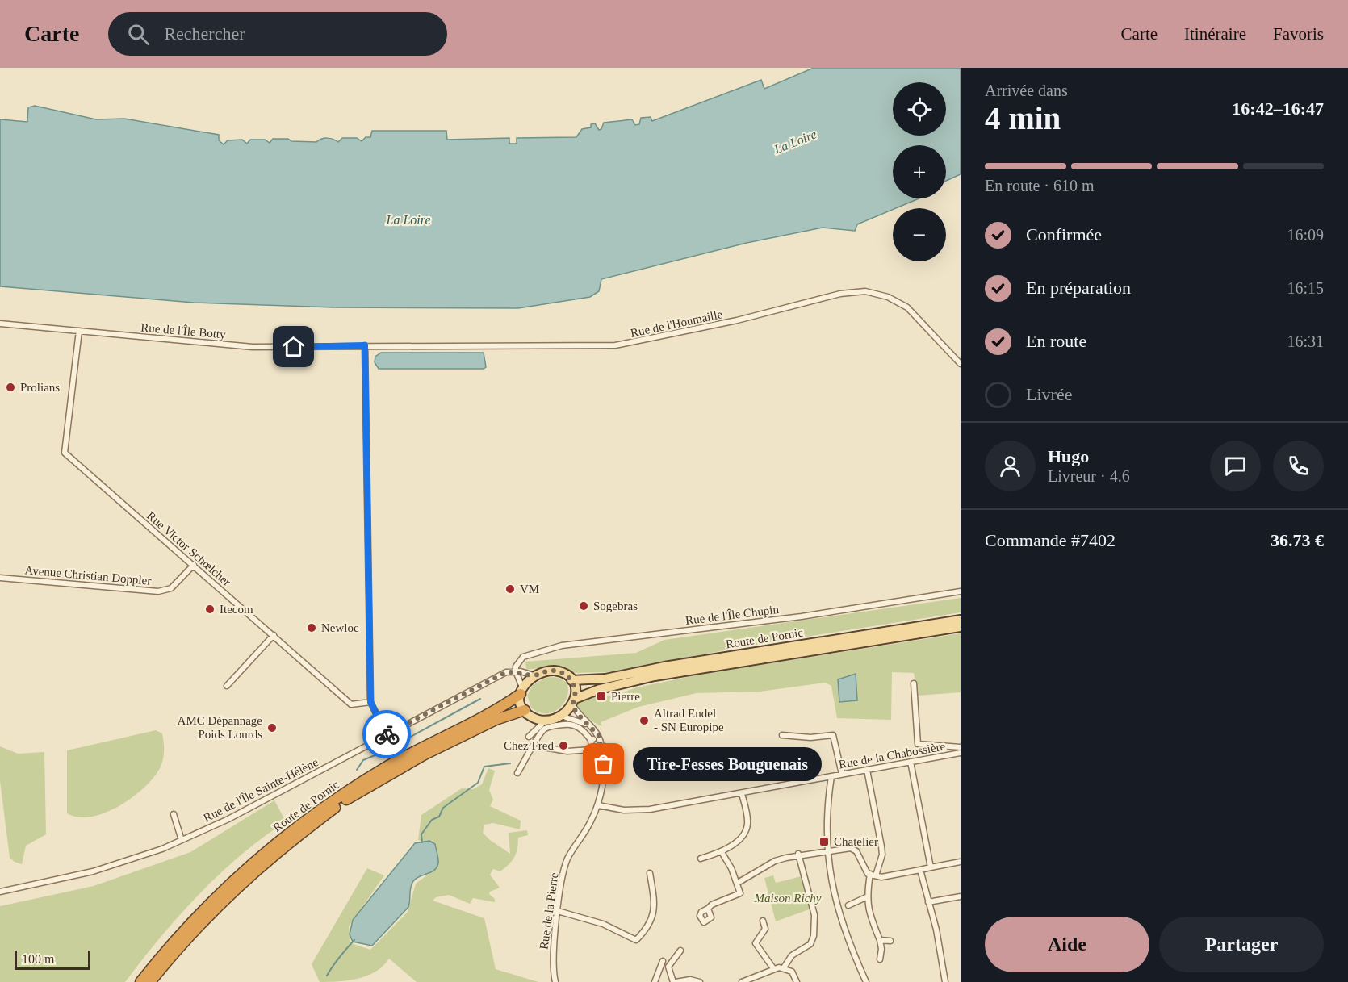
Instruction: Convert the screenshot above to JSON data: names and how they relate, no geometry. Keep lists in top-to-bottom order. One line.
{"streets":{"highway":["Route de Pornic"],"street":["Rue de l'Houmaille","Rue de l'Île Botty","Rue Victor Schœlcher","Avenue Christian Doppler","Rue de l'Île Chupin","Rue de la Chabossière","Rue de l'Île Sainte-Hélène","Rue de la Pierre"]},"crossings":[["Rue de l'Houmaille","Rue de l'Île Botty"],["Rue de l'Île Botty","Rue Victor Schœlcher"],["Rue Victor Schœlcher","Avenue Christian Doppler"],["Rue de l'Île Chupin","Rue de l'Île Sainte-Hélène"],["Rue de la Chabossière","Rue de la Pierre"]],"water":["La Loire"],"parks":["Maison Richy"],"places":{"other":["Prolians","VM","Sogebras","Itecom","Newloc","Altrad Endel - SN Europipe","AMC Dépannage Poids Lourds","Chez Fred","Tire-Fesses Bouguenais"],"transit":["Pierre","Chatelier"]},"scale_bar":"100 m","page":{"header":"Carte","search":"Rechercher","nav":["Carte","Itinéraire","Favoris"],"heading":["4 min","Arrivée dans","16:42–16:47"],"panel":["Hugo","Livreur · 4.6","Commande #7402","36.73 €"],"map_buttons":["+","−"],"bar":"En route · 610 m","list":[["Confirmée","16:09"],["En préparation","16:15"],["En route","16:31"],"Livrée"],"bubble":"Tire-Fesses Bouguenais","buttons":["Aide","Partager"],"scale":"100 m"}}
